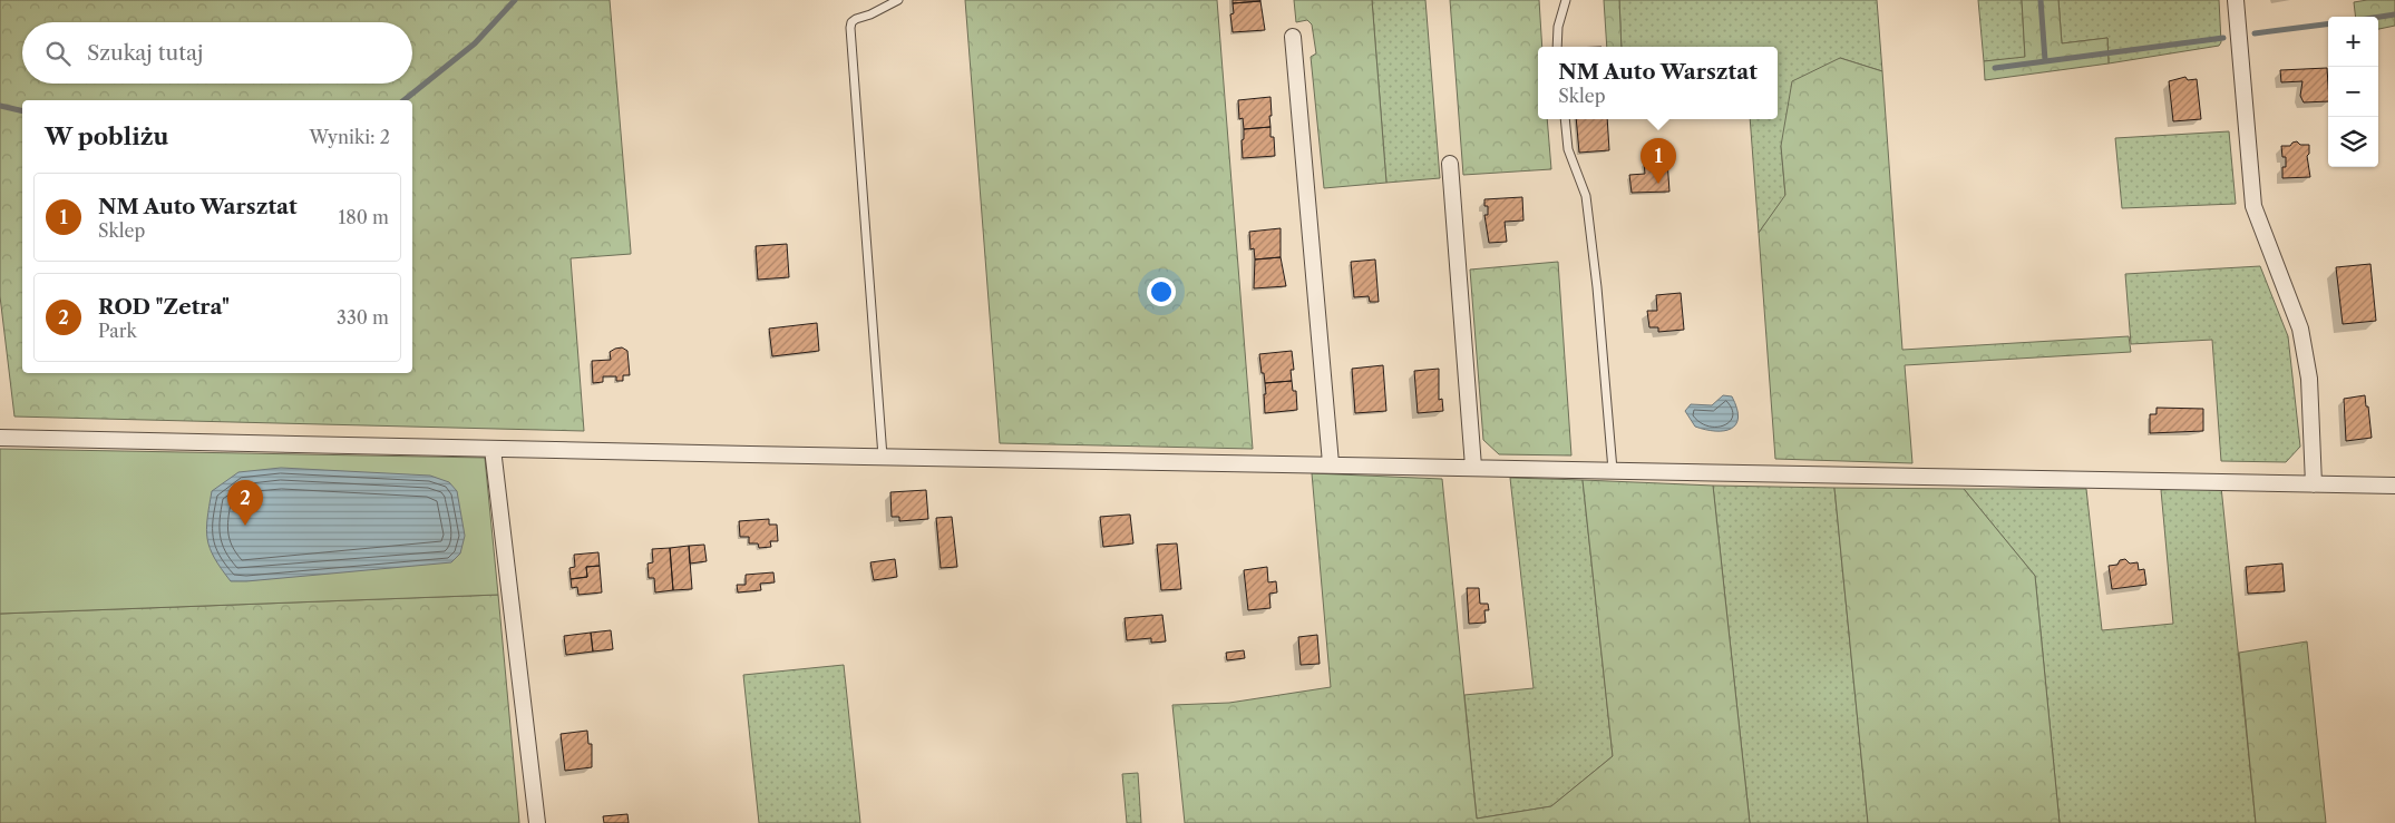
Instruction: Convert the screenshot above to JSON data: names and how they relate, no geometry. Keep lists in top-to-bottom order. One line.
{"page":{"map_buttons":["+","−"],"search":"Szukaj tutaj","popup":["NM Auto Warsztat","Sklep"],"heading":["W pobliżu","Wyniki: 2"],"pins":["1","2"],"list":[{"mark":"1","name":"NM Auto Warsztat","note":"Sklep","value":"180 m"},{"mark":"2","name":"ROD \"Zetra\"","note":"Park","value":"330 m"}]}}
